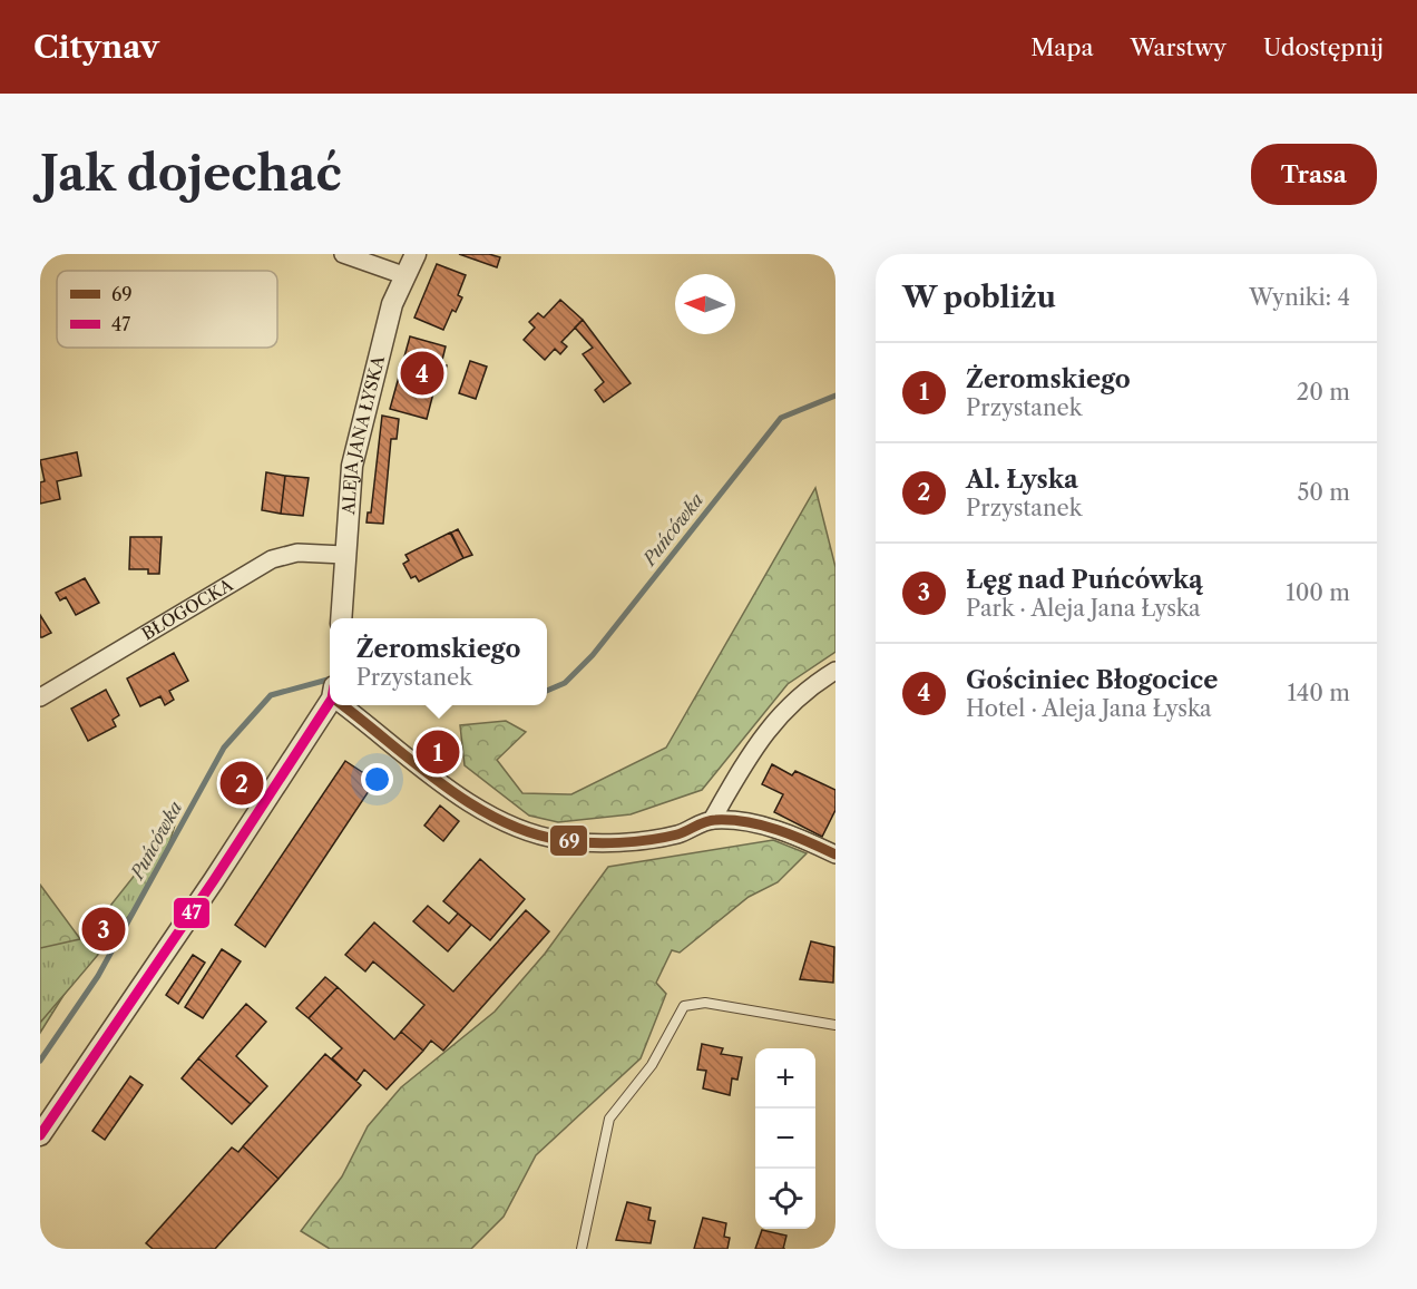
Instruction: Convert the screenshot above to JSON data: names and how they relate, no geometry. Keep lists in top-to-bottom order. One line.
{"streets":{"street":["ALEJA JANA ŁYSKA","BŁOGOCKA"]},"crossings":[["ALEJA JANA ŁYSKA","BŁOGOCKA"]],"water":["Puńcówka"],"lines":["transit line 47","transit line 69"],"legend":["69","47"],"north":"left","page":{"header":"Citynav","nav":["Mapa","Warstwy","Udostępnij"],"buttons":"Trasa","title":"Jak dojechać","heading":["W pobliżu","Wyniki: 4"],"list":[{"mark":"1","name":"Żeromskiego","note":"Przystanek","value":"20 m"},{"mark":"2","name":"Al. Łyska","note":"Przystanek","value":"50 m"},{"mark":"3","name":"Łęg nad Puńcówką","note":"Park · Aleja Jana Łyska","value":"100 m"},{"mark":"4","name":"Gościniec Błogocice","note":"Hotel · Aleja Jana Łyska","value":"140 m"}],"pins":["4","1","2","3"],"popup":["Żeromskiego","Przystanek"],"map_buttons":["+","−"]}}
